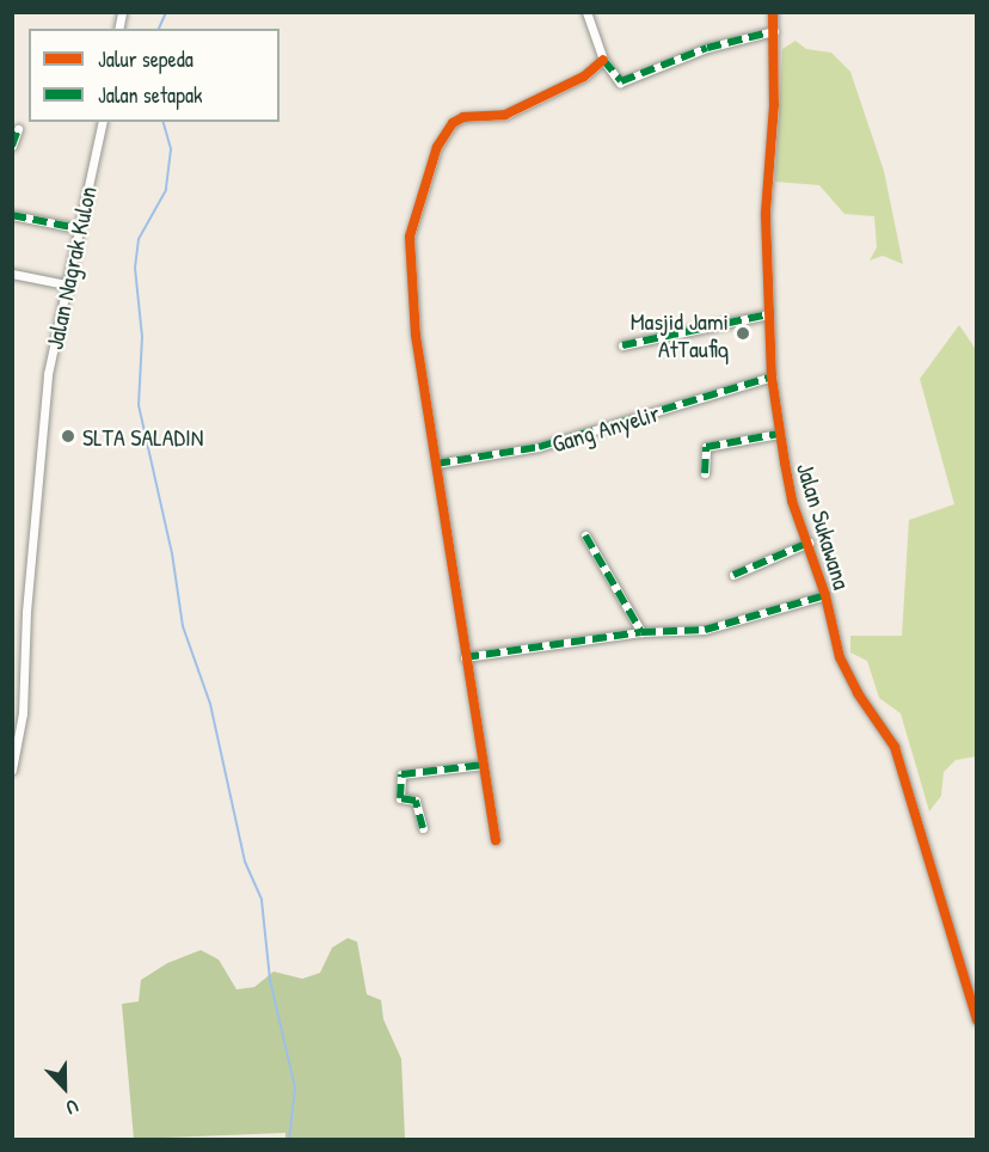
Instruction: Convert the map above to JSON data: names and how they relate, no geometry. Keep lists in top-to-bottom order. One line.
{"streets":{"street":["Jalan Nagrak Kulon","Gang Anyelir","Jalan Sukawana"]},"crossings":[["Gang Anyelir","Jalan Sukawana"]],"places":["Masjid Jami AtTaufiq","SLTA SALADIN"],"legend":["Jalur sepeda","Jalan setapak"],"north":"bottom"}
